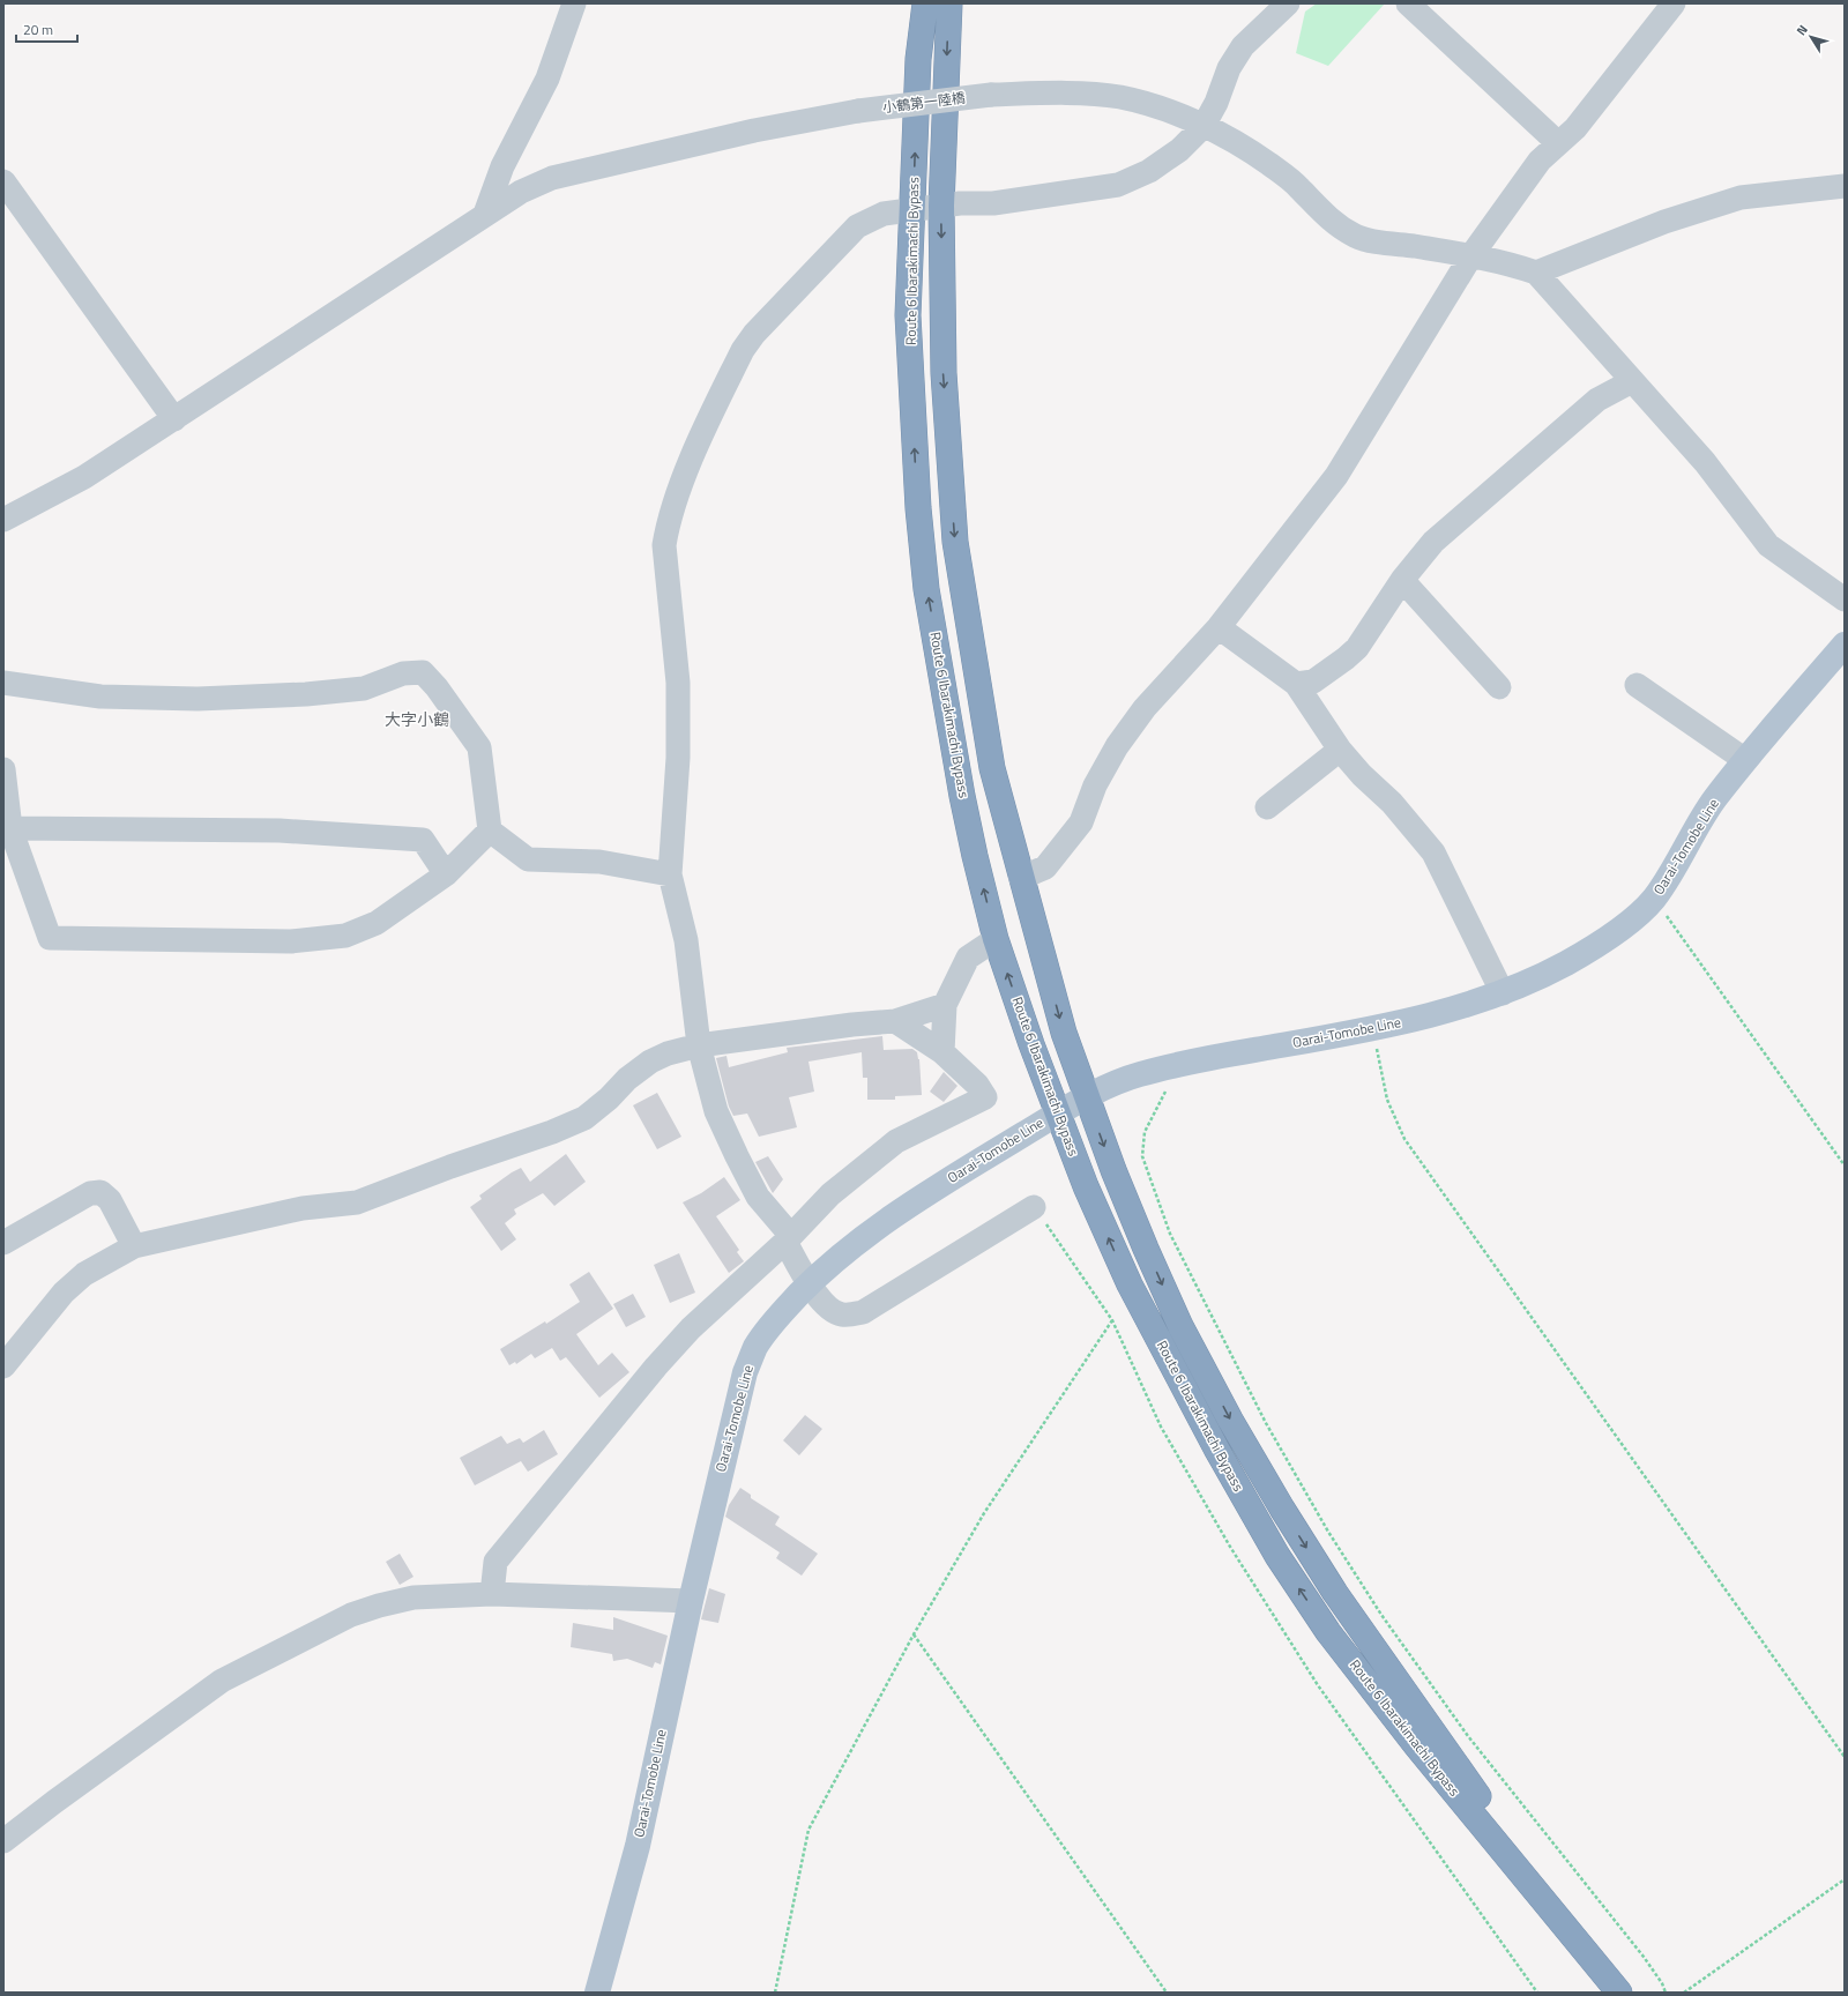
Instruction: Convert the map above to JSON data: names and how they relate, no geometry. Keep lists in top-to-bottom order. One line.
{"streets":{"highway":["Route 6 Ibarakimachi Bypass"],"main road":["Oarai-Tomobe Line"],"street":["小鶴第一陸橋"]},"crossings":[["Route 6 Ibarakimachi Bypass","Oarai-Tomobe Line"]],"districts":["大字小鶴"],"scale_bar":"20 m","north":"top left"}
